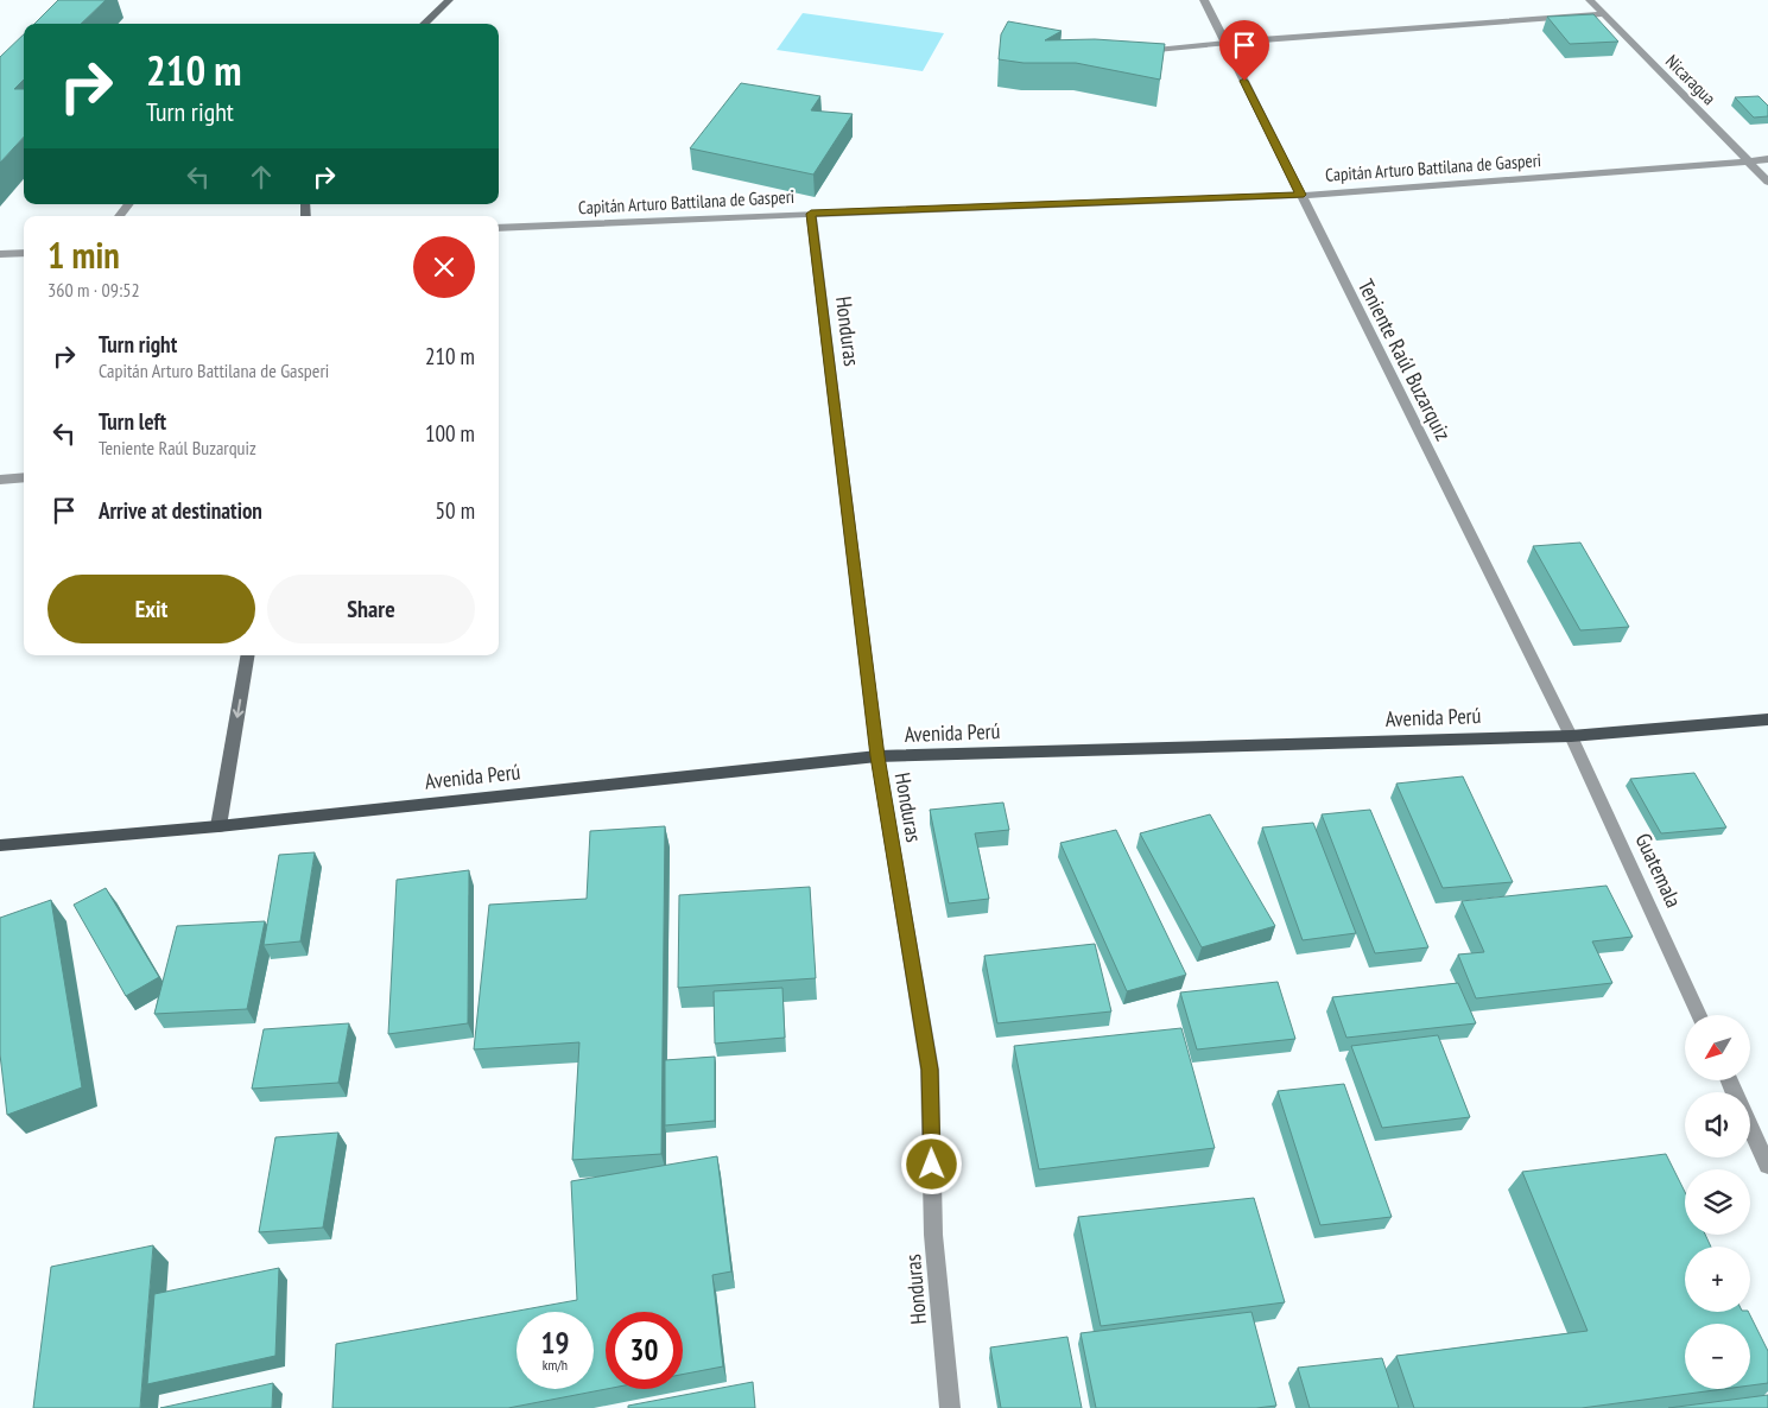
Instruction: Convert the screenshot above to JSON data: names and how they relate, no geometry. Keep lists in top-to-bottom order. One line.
{"streets":{"main road":["Avenida Perú"],"street":["Nicaragua","Capitán Arturo Battilana de Gasperi","Honduras","Teniente Raúl Buzarquiz","Guatemala"]},"crossings":[["Nicaragua","Capitán Arturo Battilana de Gasperi"],["Capitán Arturo Battilana de Gasperi","Honduras"],["Capitán Arturo Battilana de Gasperi","Teniente Raúl Buzarquiz"],["Honduras","Avenida Perú"],["Teniente Raúl Buzarquiz","Avenida Perú"],["Teniente Raúl Buzarquiz","Guatemala"],["Avenida Perú","Guatemala"]],"north":"bottom left","page":{"turn":["210 m","Turn right"],"heading":["1 min","360 m · 09:52"],"list":[{"name":"Turn right","note":"Capitán Arturo Battilana de Gasperi","value":"210 m"},{"name":"Turn left","note":"Teniente Raúl Buzarquiz","value":"100 m"},{"name":"Arrive at destination","value":"50 m"}],"buttons":["Exit","Share"],"map_buttons":["+","−"],"speed":"19 km/h","limit":"30"}}
